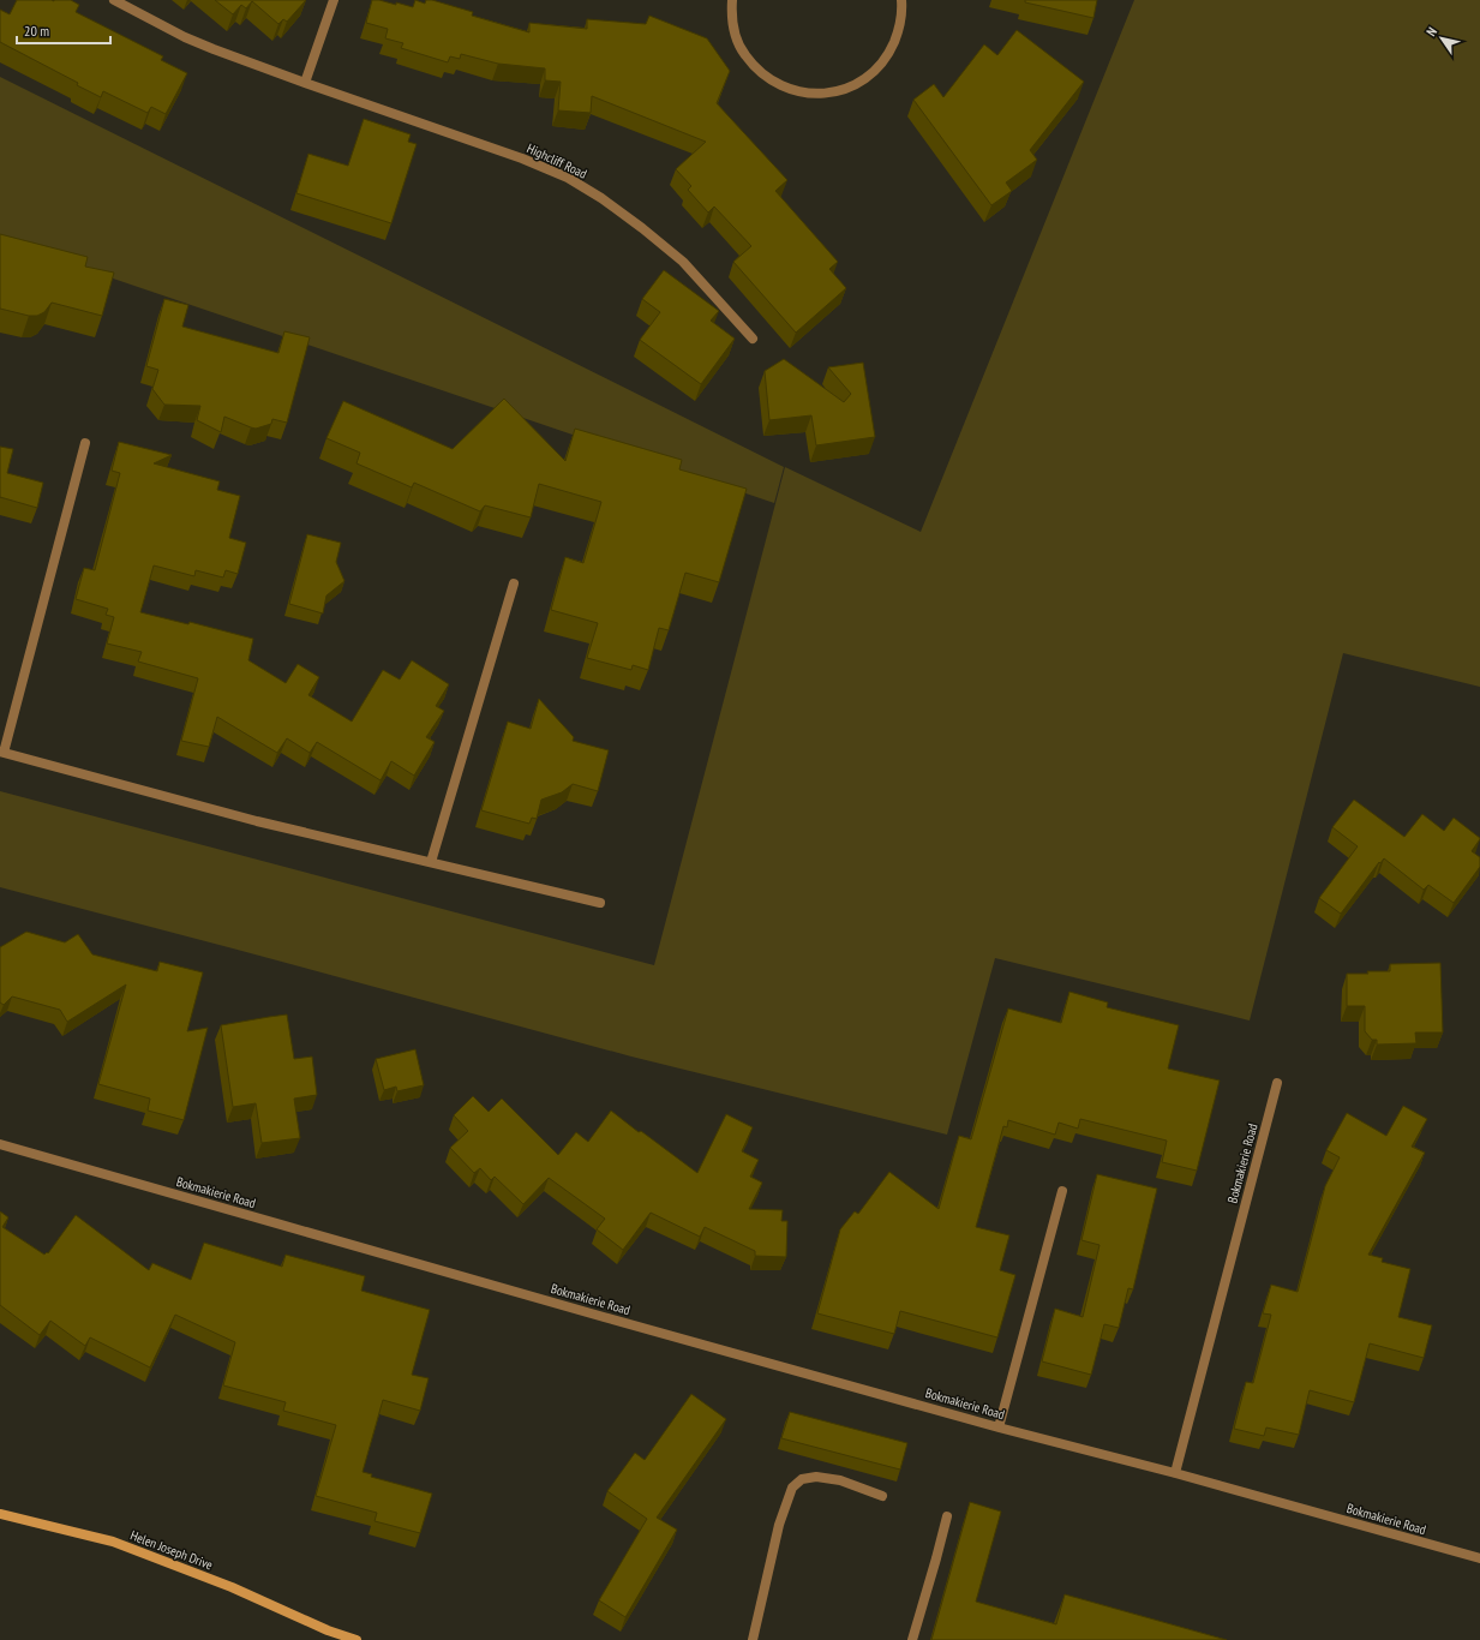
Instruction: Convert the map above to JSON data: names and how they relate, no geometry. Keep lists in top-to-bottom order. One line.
{"streets":{"street":["Highcliff Road","Bokmakierie Road","Helen Joseph Drive"]},"scale_bar":"20 m","north":"top left"}
